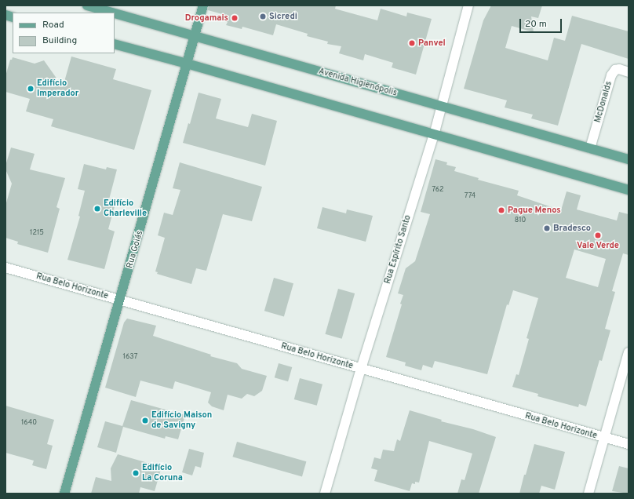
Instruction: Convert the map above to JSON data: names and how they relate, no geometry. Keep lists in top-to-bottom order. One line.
{"streets":{"main road":["Avenida Higienópolis","Rua Goiás"],"street":["McDonalds","Rua Espírito Santo","Rua Belo Horizonte"]},"crossings":[["Avenida Higienópolis","McDonalds"],["Avenida Higienópolis","Rua Goiás"],["Avenida Higienópolis","Rua Espírito Santo"],["Rua Goiás","Rua Belo Horizonte"],["Rua Espírito Santo","Rua Belo Horizonte"]],"places":["Sicredi","Drogamais","Panvel","Edifício Imperador","Edifício Charleville","Pague Menos","Bradesco","Vale Verde","Edifício Maison de Savigny","Edifício La Coruna"],"house_numbers":["762","774","810","1215","1637","1640"],"legend":["Road","Building"],"scale_bar":"20 m"}
